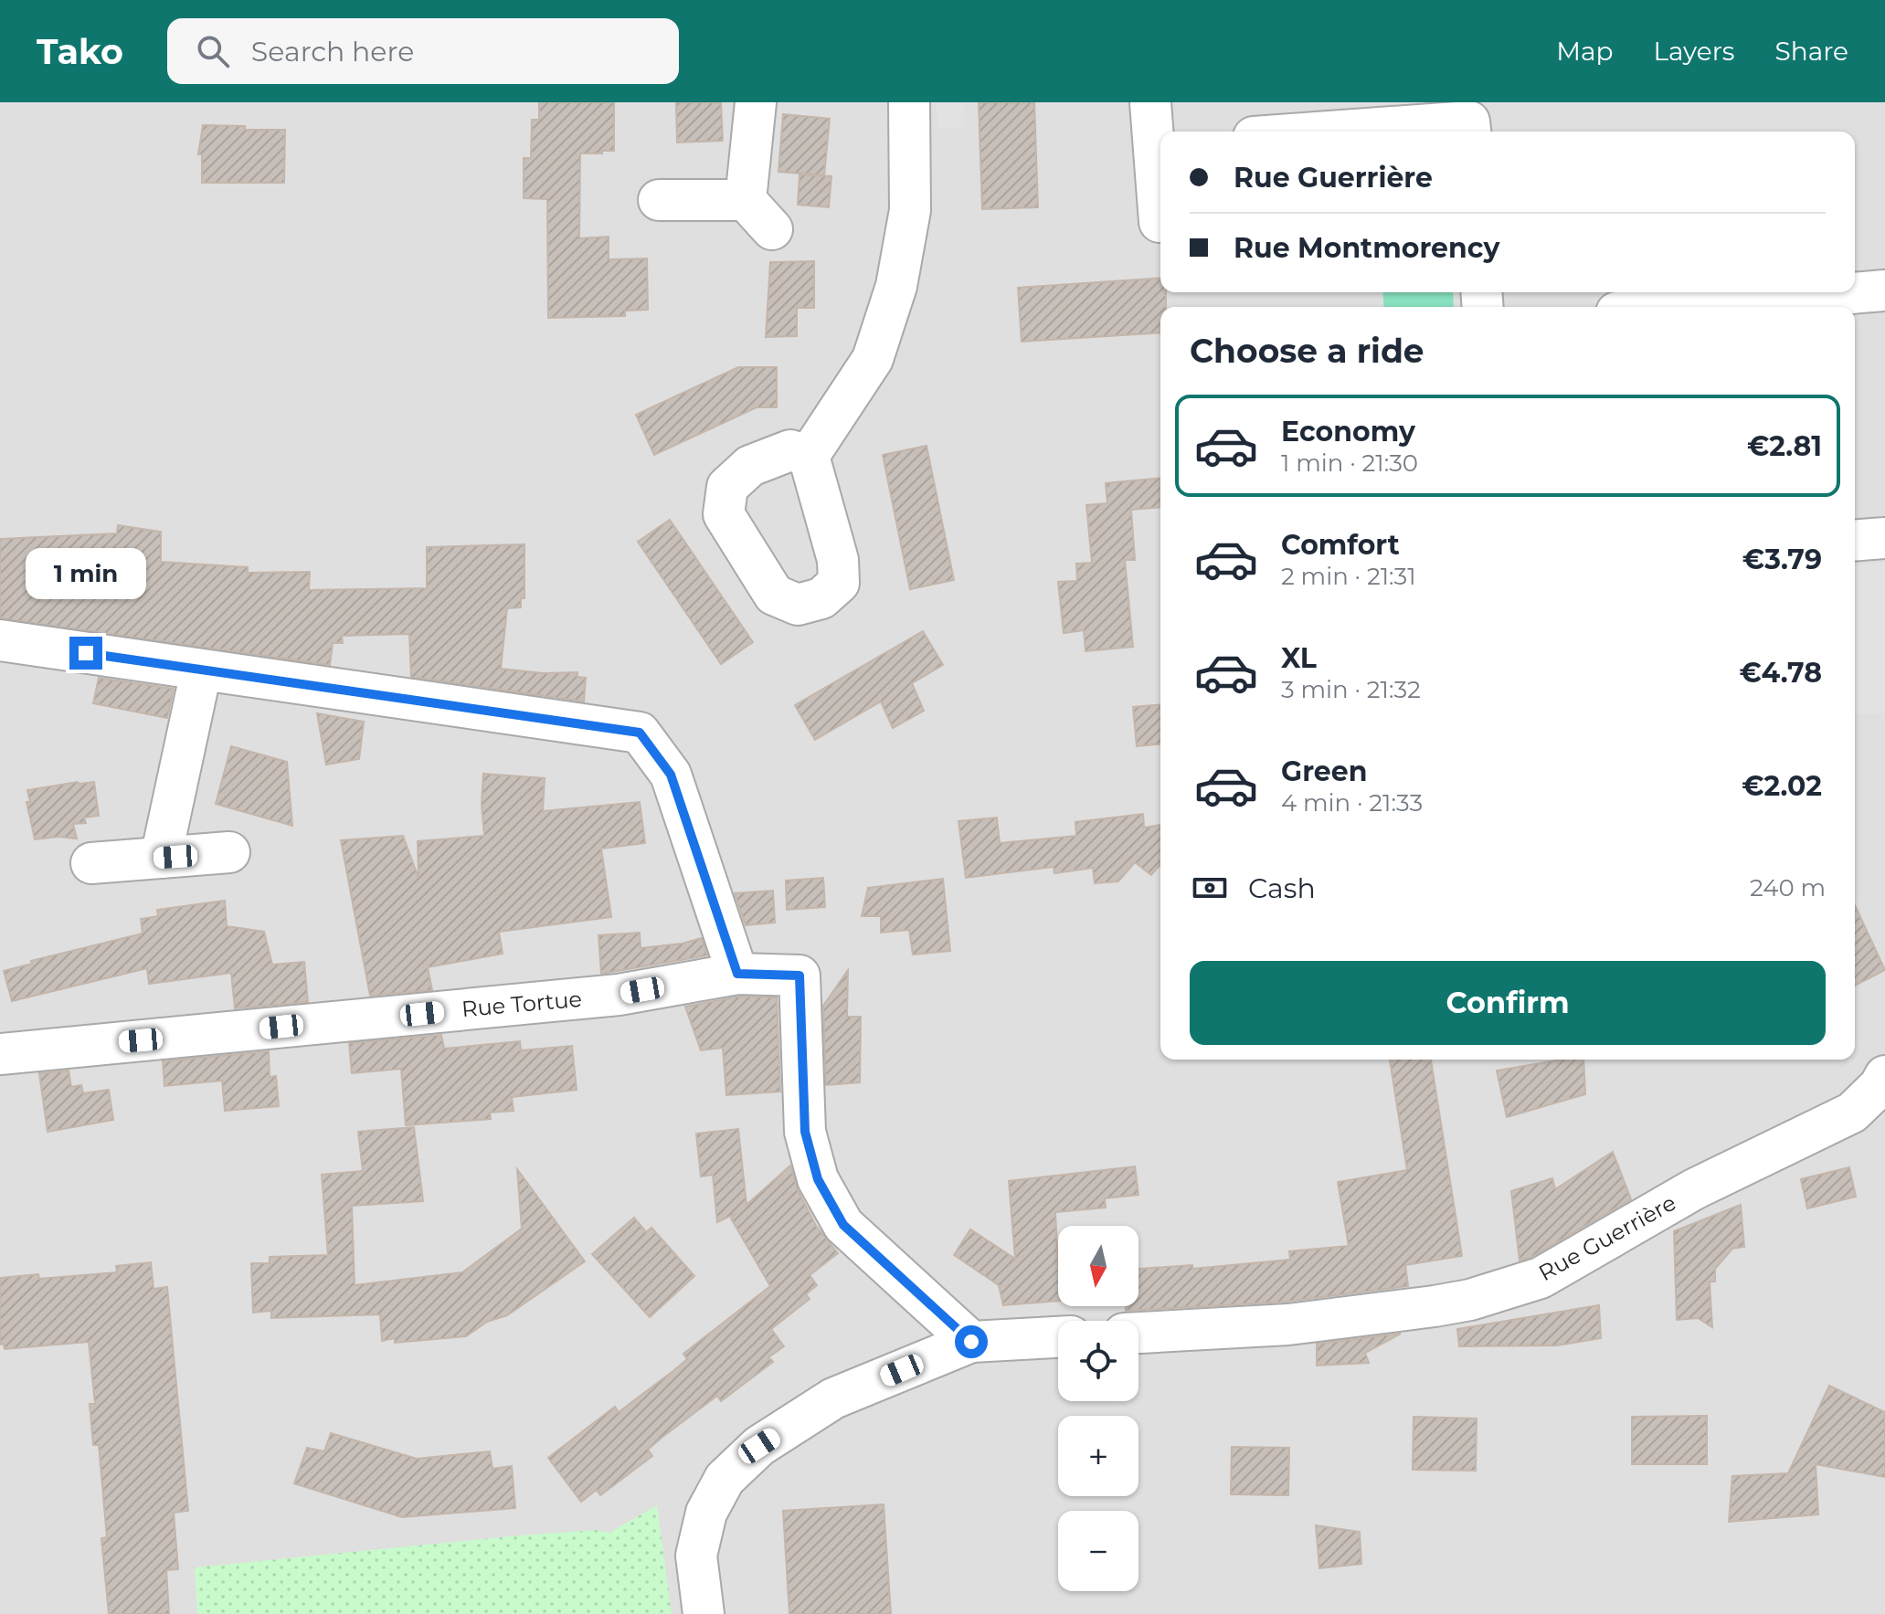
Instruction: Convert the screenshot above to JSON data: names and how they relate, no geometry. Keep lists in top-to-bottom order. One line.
{"streets":{"street":["Rue Tortue","Rue Guerrière"]},"north":"bottom","page":{"header":"Tako","search":"Search here","nav":["Map","Layers","Share"],"banner":["Rue Guerrière","Rue Montmorency"],"heading":"Choose a ride","list":[{"name":"Economy","note":"1 min · 21:30","value":"€2.81"},{"name":"Comfort","note":"2 min · 21:31","value":"€3.79"},{"name":"XL","note":"3 min · 21:32","value":"€4.78"},{"name":"Green","note":"4 min · 21:33","value":"€2.02"}],"bubble":"1 min","pay":["Cash","240 m"],"buttons":"Confirm","map_buttons":["+","−"]}}
